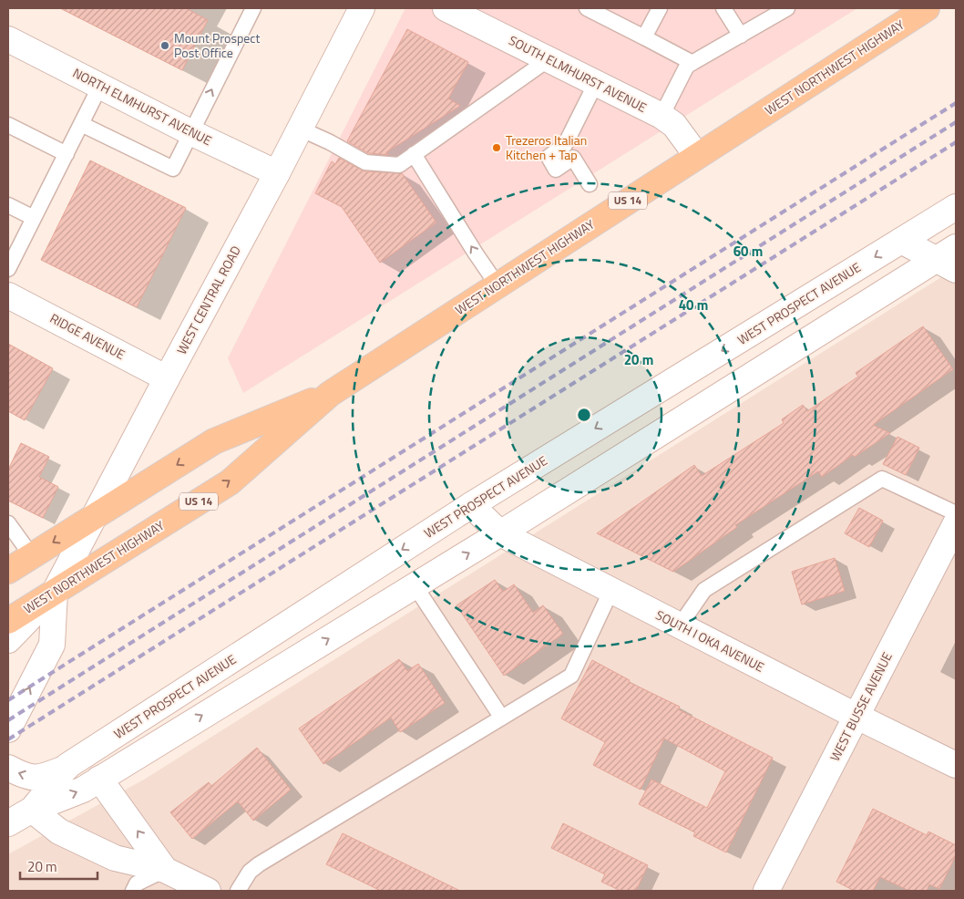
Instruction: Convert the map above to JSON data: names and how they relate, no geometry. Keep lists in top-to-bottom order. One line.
{"streets":{"main road":["WEST NORTHWEST HIGHWAY","US 14"],"street":["SOUTH ELMHURST AVENUE","NORTH ELMHURST AVENUE","WEST CENTRAL ROAD","WEST PROSPECT AVENUE","RIDGE AVENUE","SOUTH I OKA AVENUE","WEST BUSSE AVENUE"]},"crossings":[["WEST NORTHWEST HIGHWAY","SOUTH ELMHURST AVENUE"],["WEST NORTHWEST HIGHWAY","WEST CENTRAL ROAD"],["NORTH ELMHURST AVENUE","WEST CENTRAL ROAD"],["WEST CENTRAL ROAD","RIDGE AVENUE"],["WEST PROSPECT AVENUE","SOUTH I OKA AVENUE"],["SOUTH I OKA AVENUE","WEST BUSSE AVENUE"]],"places":["Mount Prospect Post Office","Trezeros Italian Kitchen + Tap"],"scale_bar":"20 m","rings":["60 m","40 m","20 m"]}
